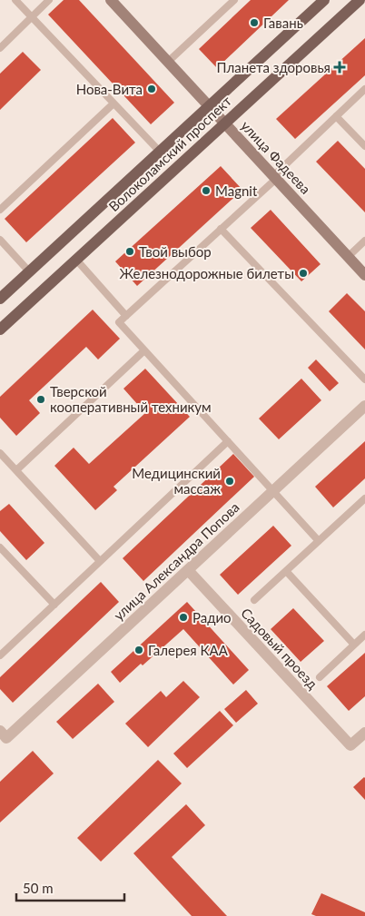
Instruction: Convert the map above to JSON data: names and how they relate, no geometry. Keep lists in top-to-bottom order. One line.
{"streets":{"main road":["Волоколамский проспект"],"street":["улица Фадеева","улица Александра Попова","Садовый проезд"]},"crossings":[["Волоколамский проспект","улица Фадеева"],["улица Александра Попова","Садовый проезд"]],"places":{"other":["Гавань","Нова-Вита","Magnit","Твой выбор","Железнодорожные билеты","Тверской кооперативный техникум","Медицинский массаж","Радио","Галерея КАА"],"health":["Планета здоровья"]},"scale_bar":"50 m"}
